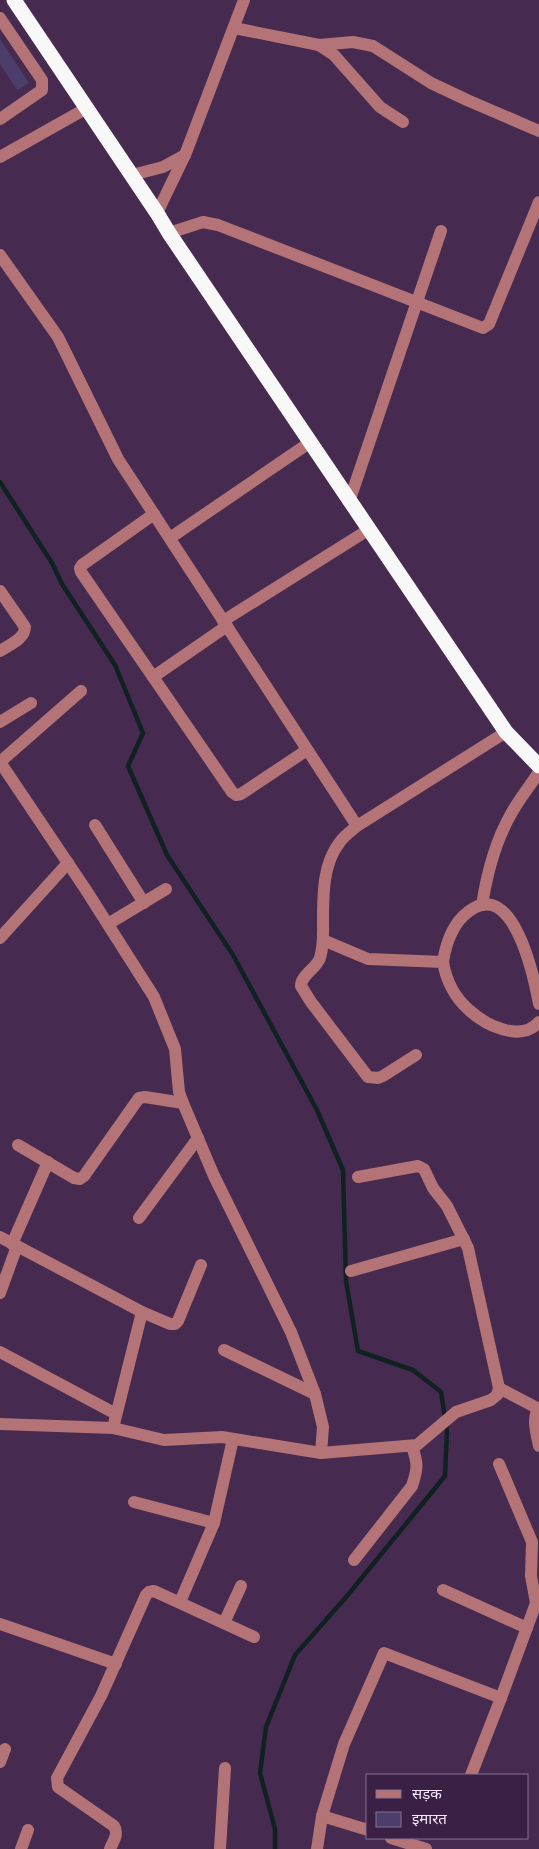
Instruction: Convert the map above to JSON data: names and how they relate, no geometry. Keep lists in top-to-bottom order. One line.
{"legend":["सड़क","इमारत"]}
